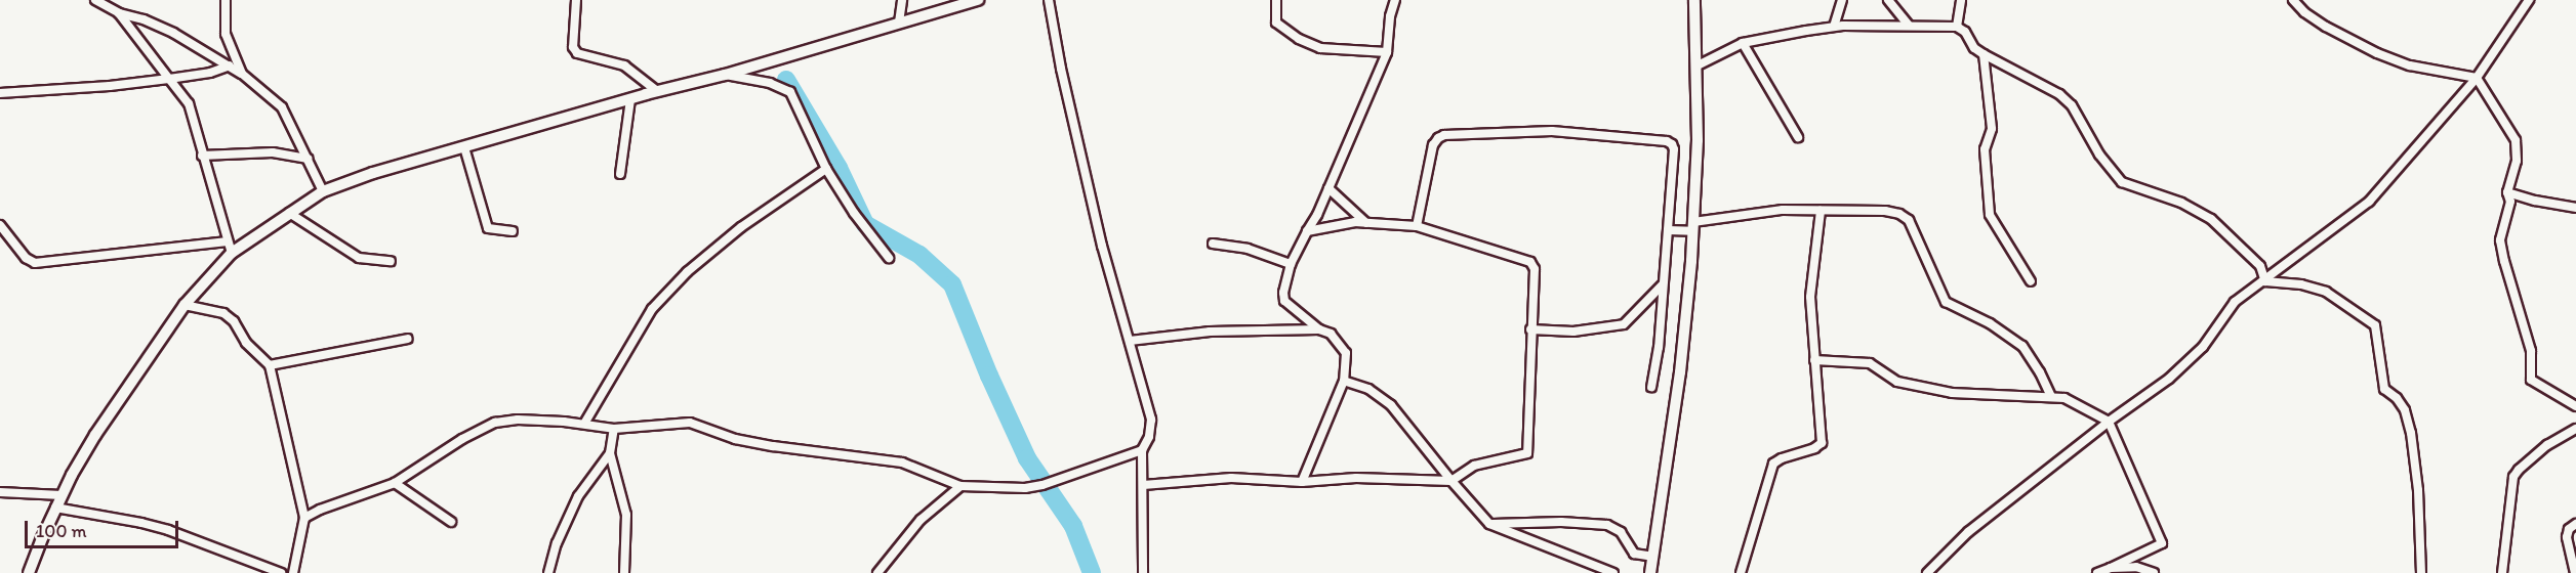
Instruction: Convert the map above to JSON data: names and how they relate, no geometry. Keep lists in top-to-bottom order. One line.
{"scale_bar":"100 m"}
